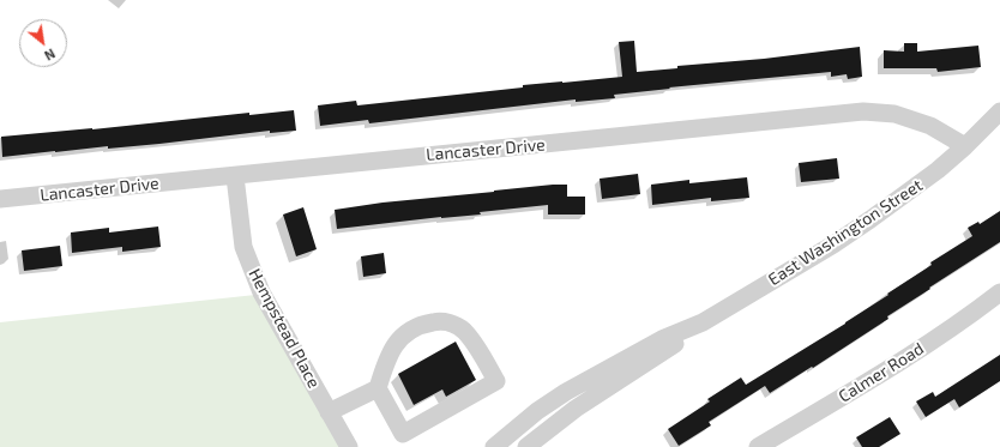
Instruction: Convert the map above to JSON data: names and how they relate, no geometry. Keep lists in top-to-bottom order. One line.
{"streets":{"street":["Lancaster Drive","East Washington Street","Hempstead Place","Calmer Road"]},"crossings":[["Lancaster Drive","East Washington Street"],["Lancaster Drive","Hempstead Place"]],"north":"bottom right"}
